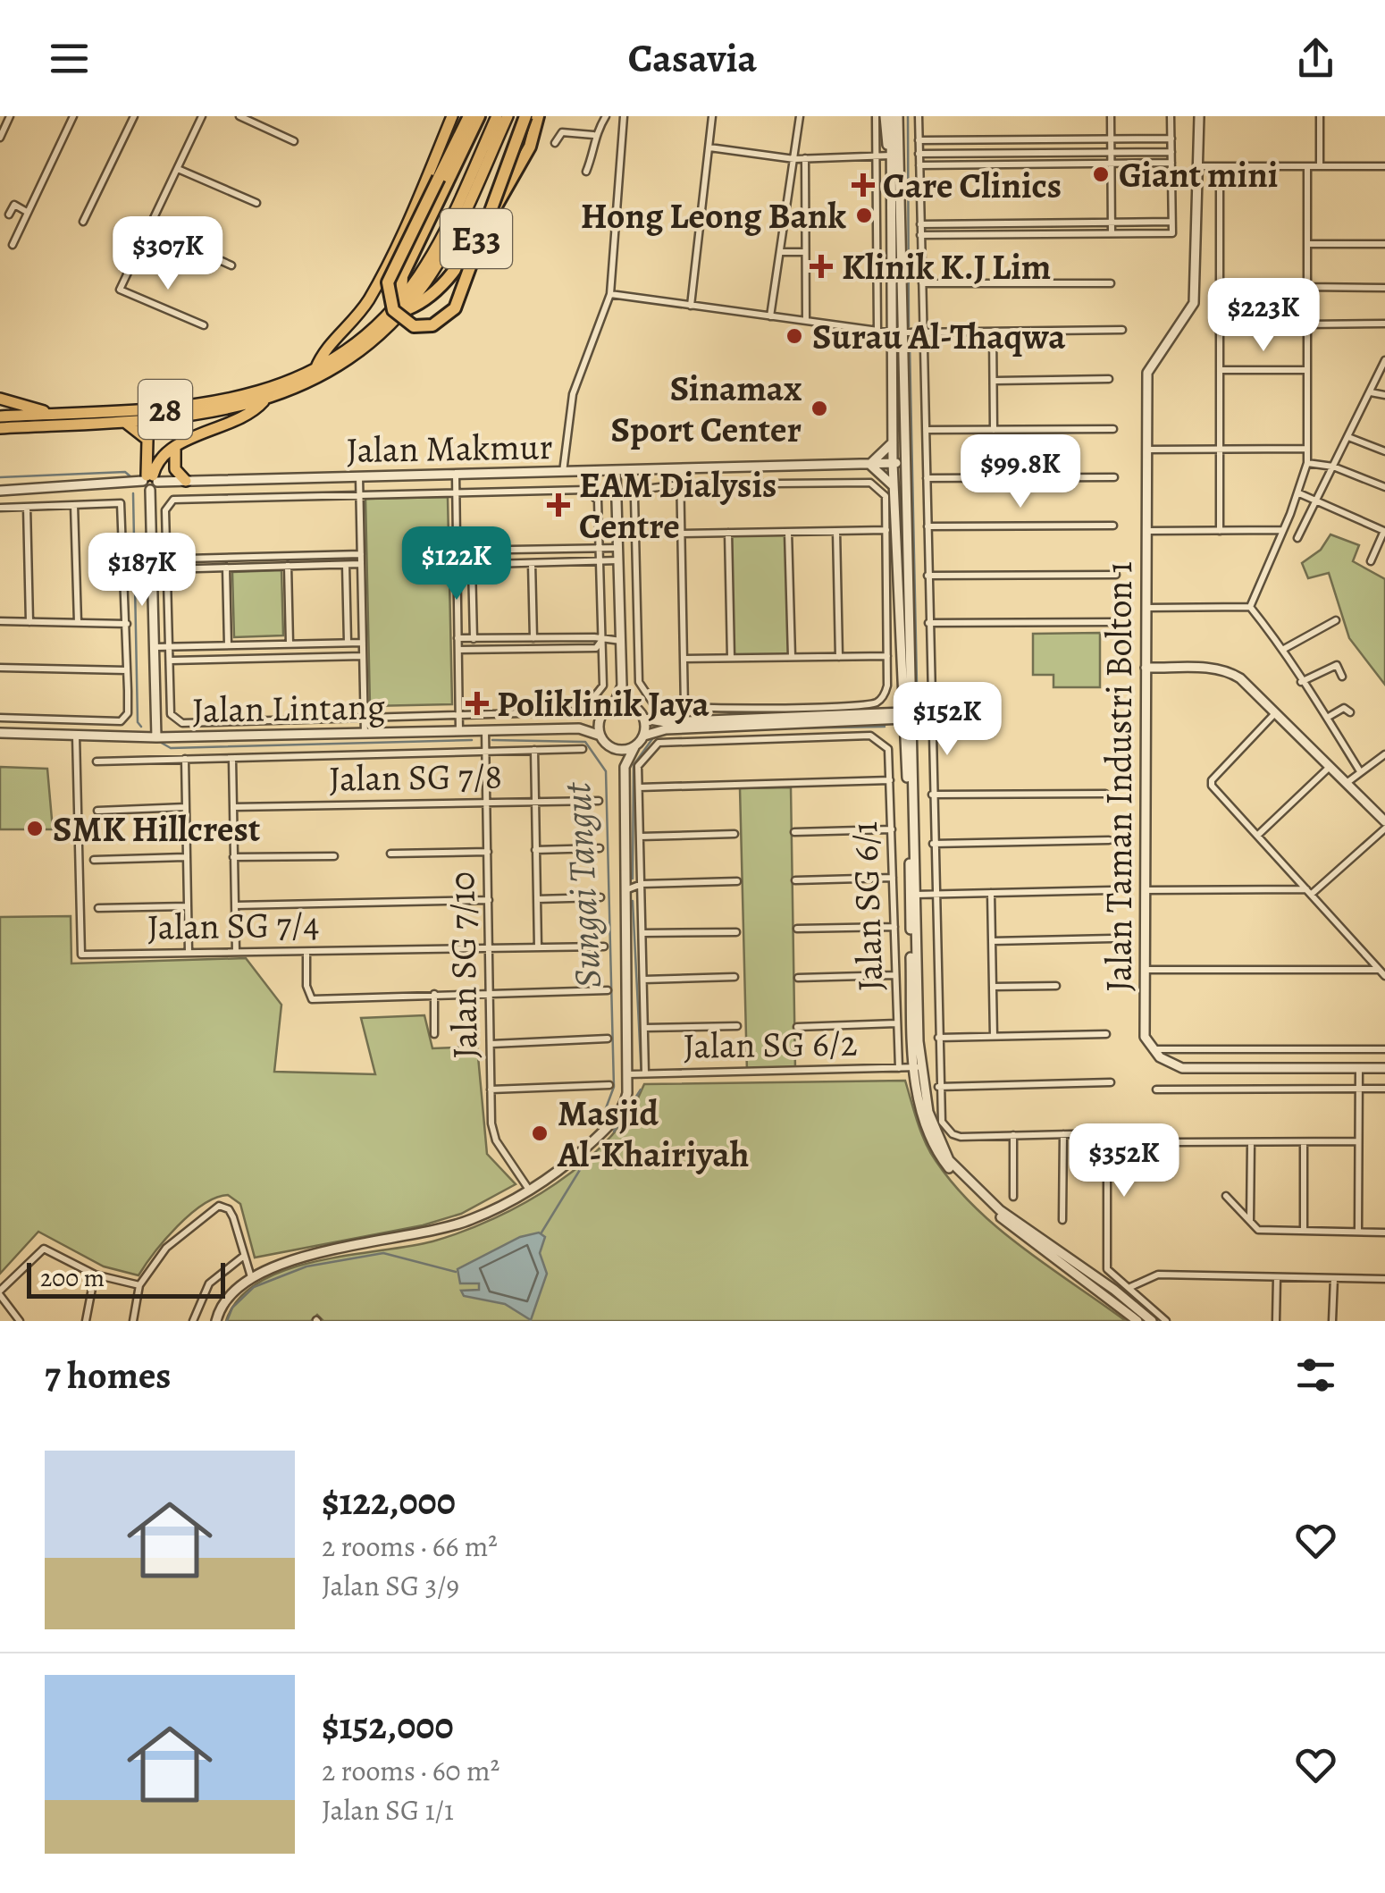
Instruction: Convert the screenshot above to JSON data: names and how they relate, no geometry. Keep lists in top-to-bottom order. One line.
{"streets":{"highway":["E33","28"],"street":["Jalan Makmur","Jalan Lintang","Jalan SG 7/8","Jalan Taman Industri Bolton 1","Jalan SG 6/1","Jalan SG 7/4","Jalan SG 7/10","Jalan SG 6/2"]},"crossings":[["E33","28"],["Jalan Lintang","Jalan SG 7/4"],["Jalan Lintang","Jalan SG 7/10"],["Jalan SG 7/8","Jalan SG 7/10"],["Jalan SG 6/1","Jalan SG 6/2"],["Jalan SG 7/4","Jalan SG 7/10"]],"water":["Sungai Tangut"],"places":{"other":["Giant mini","Hong Leong Bank","Surau Al-Thaqwa","Sinamax Sport Center","SMK Hillcrest","Masjid Al-Khairiyah"],"health":["Care Clinics","Klinik K.J Lim","EAM Dialysis Centre","Poliklinik Jaya"]},"scale_bar":"200 m","page":{"header":"Casavia","price":["$307K","$223K","$99.8K","$122K","$187K","$152K","$352K"],"scale":"200 m","heading":"7 homes","list":[{"name":"$122,000","note":"2 rooms · 66 m² · Jalan SG 3/9"},{"name":"$152,000","note":"2 rooms · 60 m² · Jalan SG 1/1"}]}}
